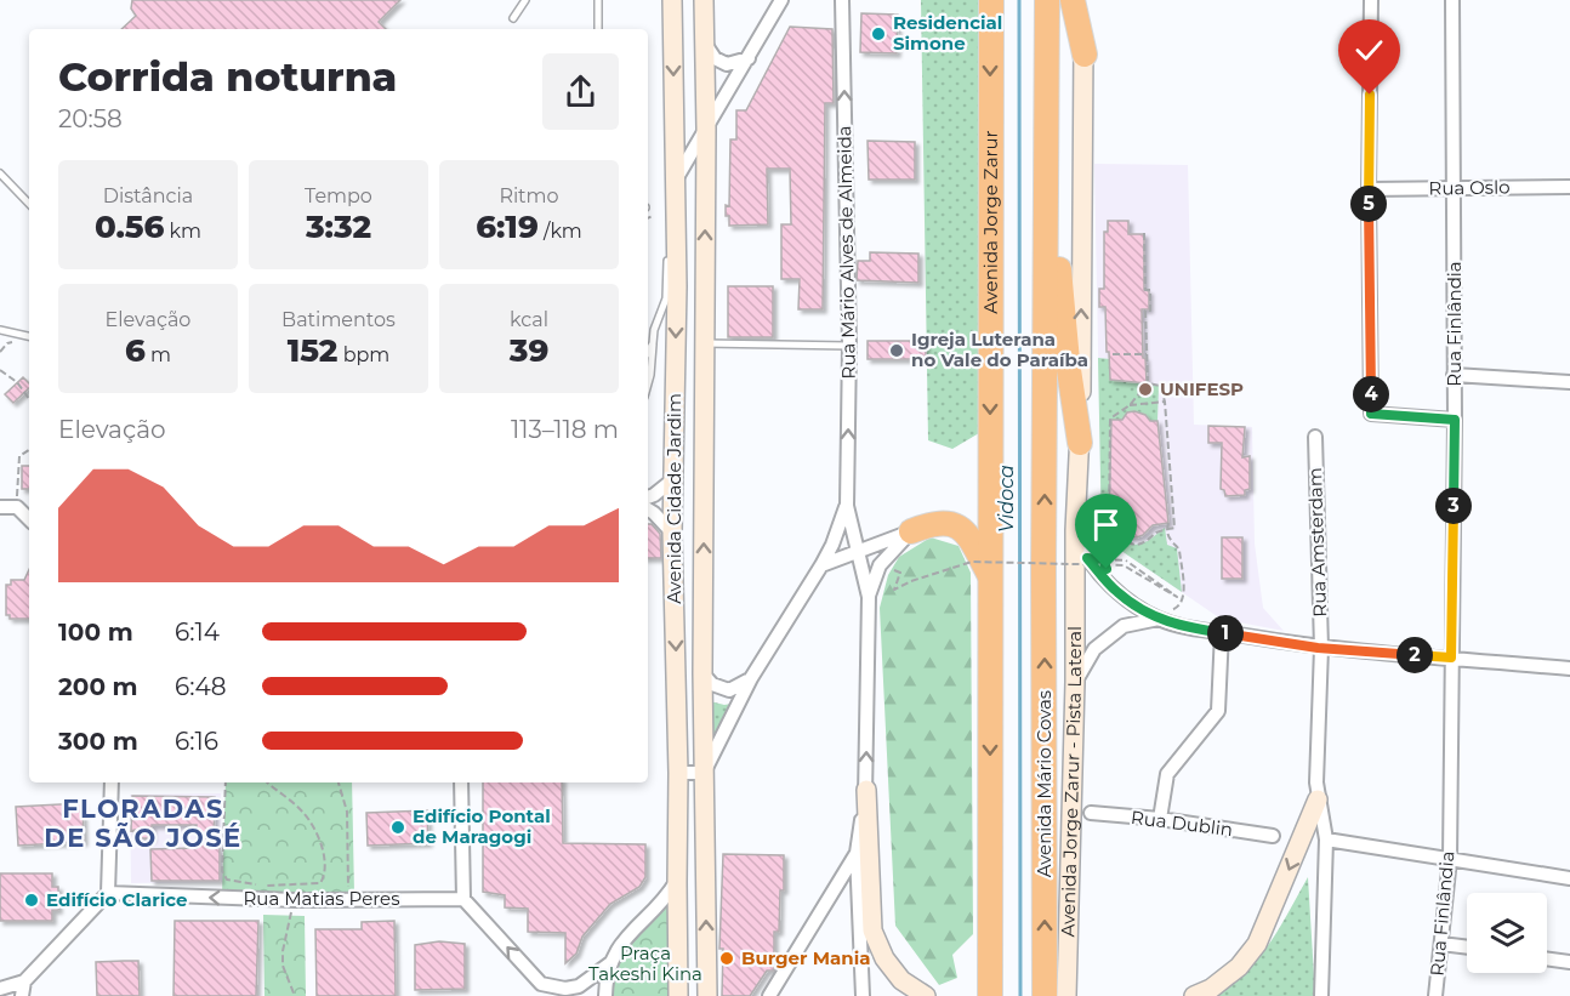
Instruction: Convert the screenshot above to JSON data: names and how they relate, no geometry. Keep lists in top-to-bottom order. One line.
{"streets":{"highway":["Avenida Jorge Zarur","Avenida Mário Covas"],"main road":["Avenida Cidade Jardim","Avenida Jorge Zarur - Pista Lateral"],"street":["Rua Oslo","Rua Mário Alves de Almeida","Rua Finlândia","Rua Amsterdam","Rua Dublin","Rua Matias Peres"]},"crossings":[["Rua Oslo","Rua Finlândia"]],"one_way":["Rua Mário Alves de Almeida","Avenida Jorge Zarur - Pista Lateral","Rua Matias Peres"],"districts":["FLORADAS DE SÃO JOSÉ"],"water":["Vidoca"],"parks":["Praça Takeshi Kina"],"places":["Residencial Simone","Igreja Luterana no Vale do Paraíba","UNIFESP","Edifício Pontal de Maragogi","Edifício Clarice","Burger Mania"],"page":{"heading":["Corrida noturna","20:58"],"stats":[["Distância","0.56 km"],["Tempo","3:32"],["Ritmo","6:19 /km"],["Elevação","6 m"],["Batimentos","152 bpm"],["kcal","39"]],"pins":["5","4","3","1","2"],"chart":["Elevação","113–118 m"],"list":[{"name":"100 m","note":"6:14"},{"name":"200 m","note":"6:48"},{"name":"300 m","note":"6:16"}]}}
